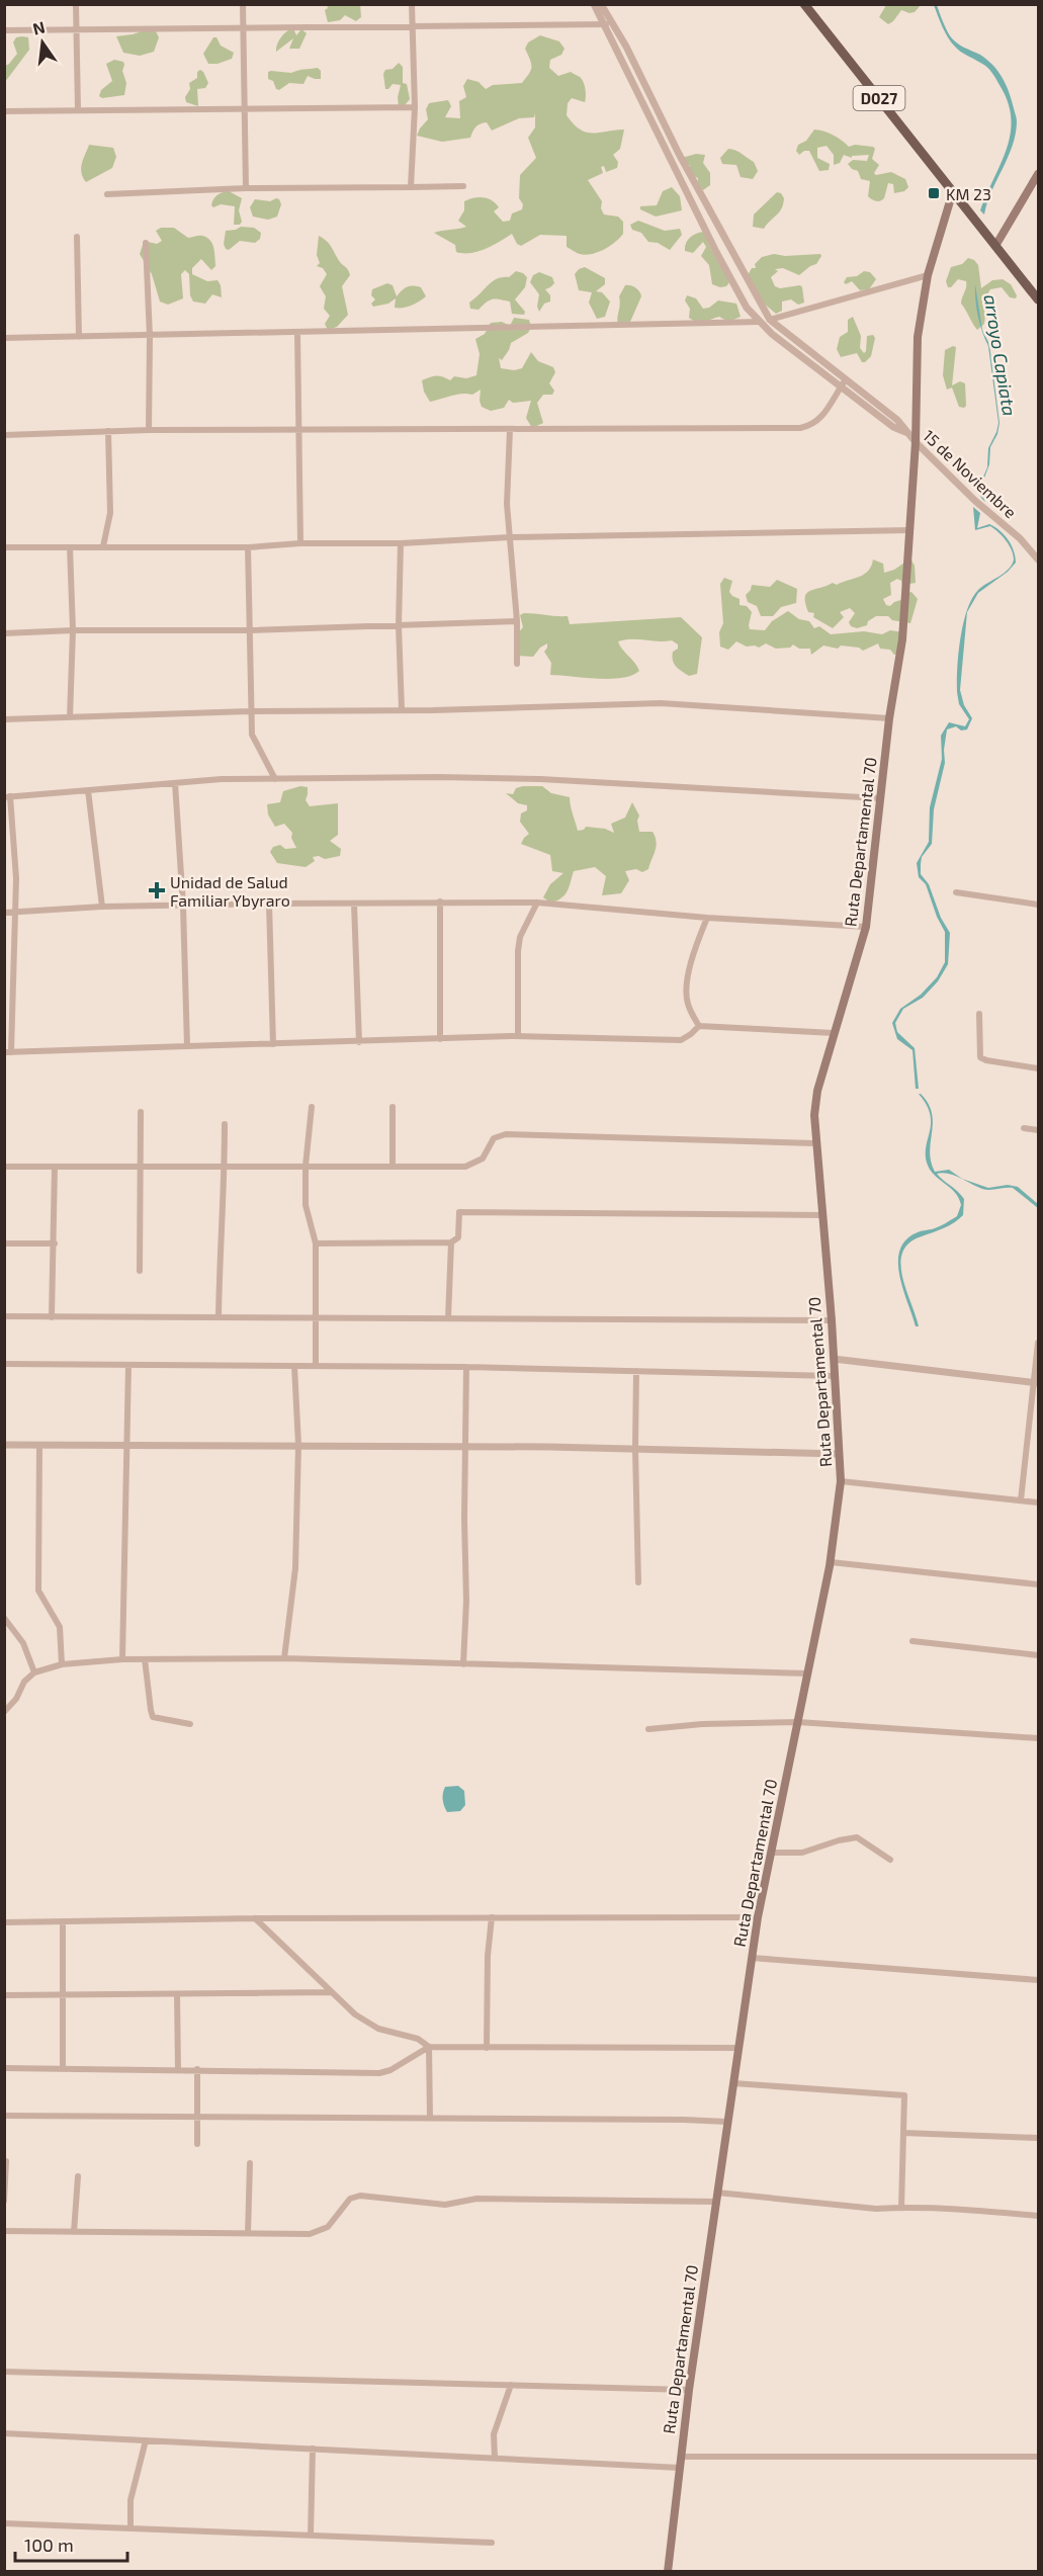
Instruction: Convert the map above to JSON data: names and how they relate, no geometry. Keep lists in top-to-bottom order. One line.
{"streets":{"main road":["D027","Ruta Departamental 70"],"street":["15 de Noviembre"]},"crossings":[["D027","Ruta Departamental 70"],["15 de Noviembre","Ruta Departamental 70"]],"water":["arroyo Capiata"],"places":{"transit":["KM 23"],"health":["Unidad de Salud Familiar Ybyraro"]},"scale_bar":"100 m","north":"top"}
